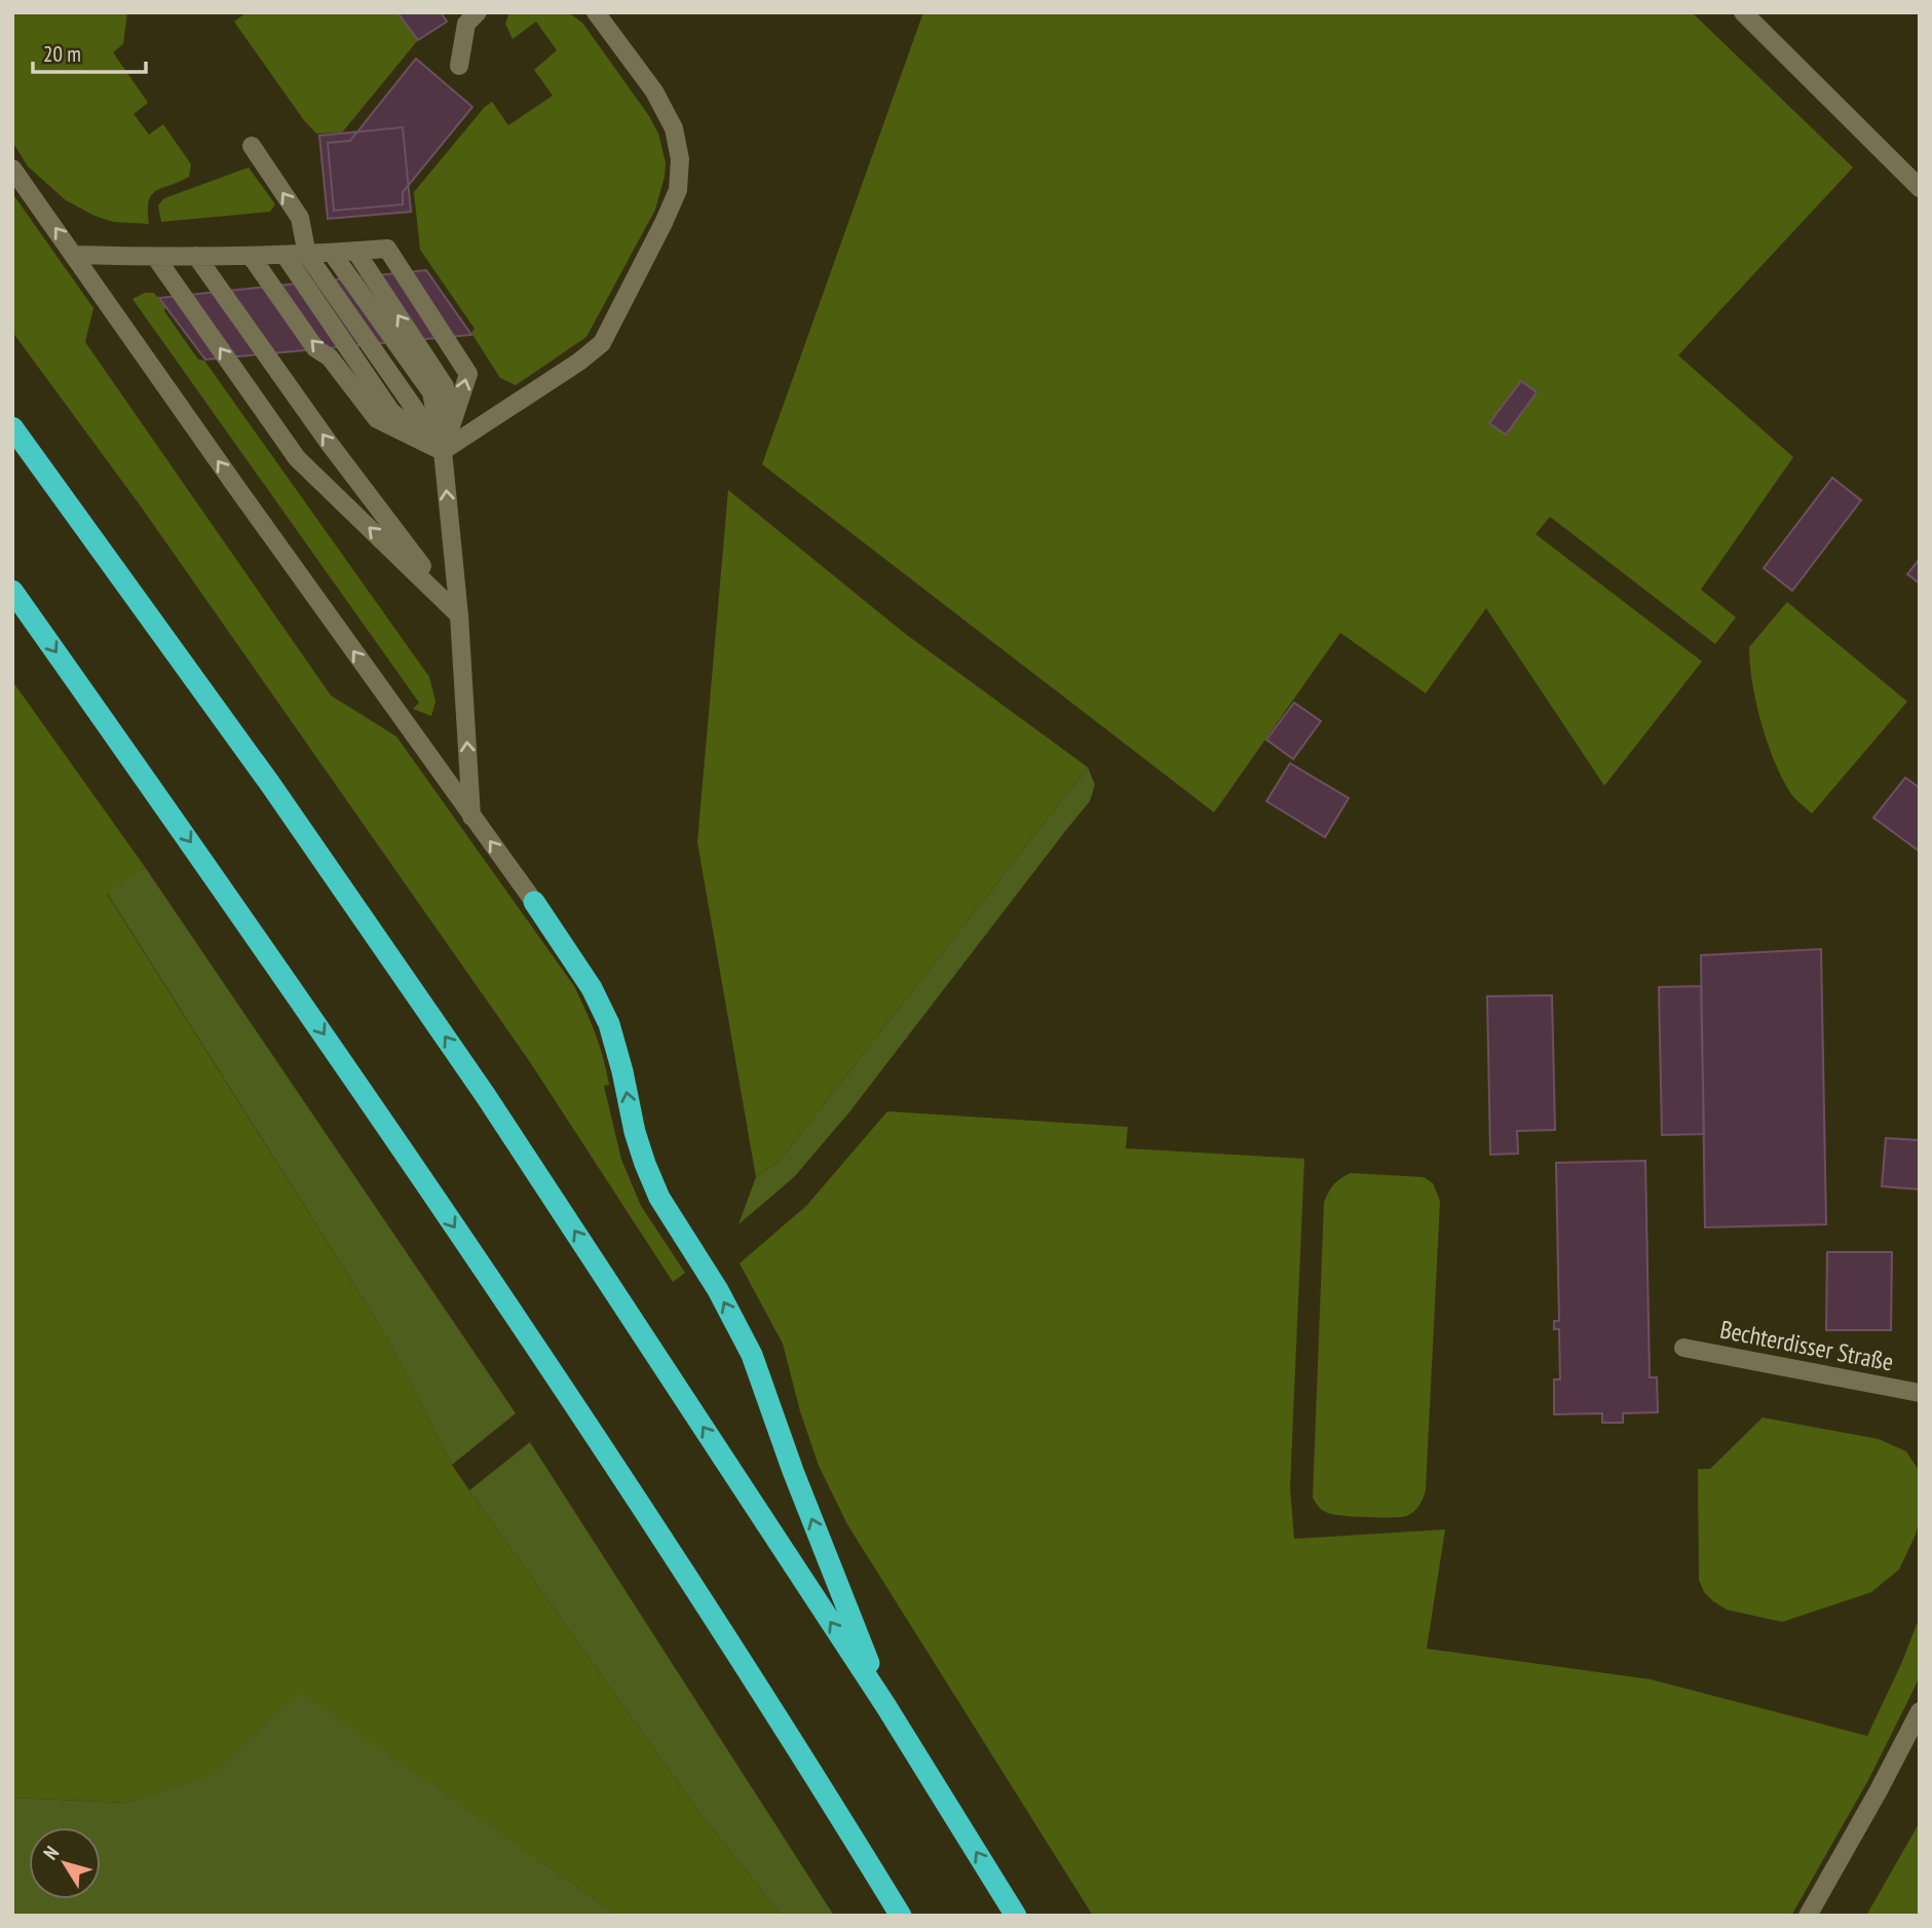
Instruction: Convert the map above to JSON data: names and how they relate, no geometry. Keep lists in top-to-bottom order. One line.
{"streets":{"street":["Bechterdisser Straße"]},"scale_bar":"20 m","north":"top left"}
